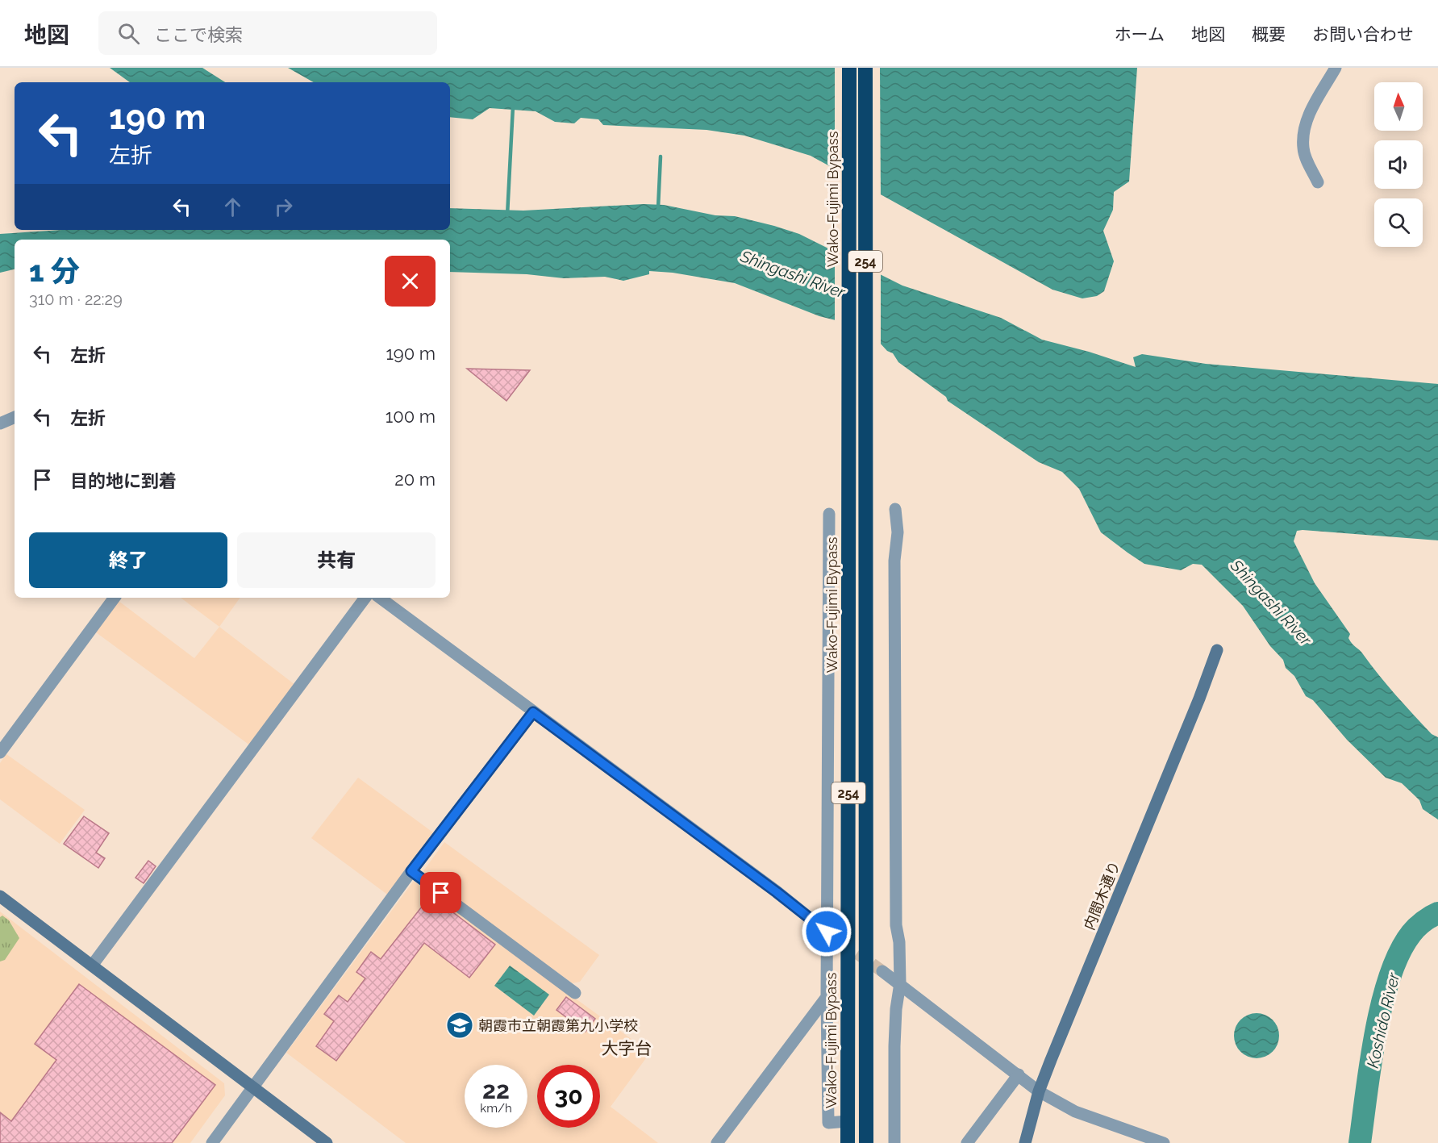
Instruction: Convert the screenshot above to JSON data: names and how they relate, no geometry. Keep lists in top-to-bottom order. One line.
{"streets":{"highway":["Wako-Fujimi Bypass","254"],"street":["内間木通り"]},"districts":["大字台"],"water":["Shingashi River","Koshido River"],"places":{"school or university":["朝霞市立朝霞第九小学校"]},"north":"top","page":{"header":"地図","search":"ここで検索","nav":["ホーム","地図","概要","お問い合わせ"],"turn":["190 m","左折"],"heading":["1 分","310 m · 22:29"],"list":[{"name":"左折","value":"190 m"},{"name":"左折","value":"100 m"},{"name":"目的地に到着","value":"20 m"}],"buttons":["終了","共有"],"speed":"22 km/h","limit":"30"}}
